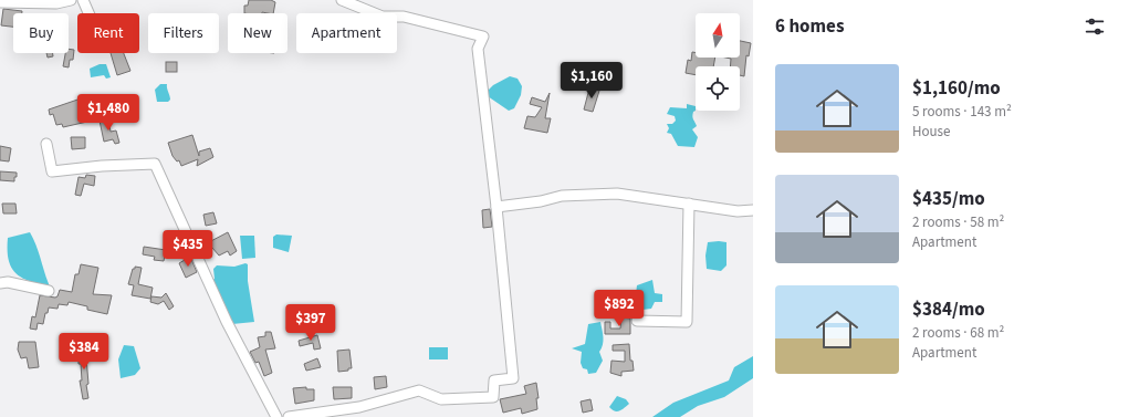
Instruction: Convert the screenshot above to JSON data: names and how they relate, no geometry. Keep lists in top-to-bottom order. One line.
{"north":"top","page":{"heading":"6 homes","chip":["Buy","Rent","Filters","New","Apartment"],"list":[{"name":"$1,160/mo","note":"5 rooms · 143 m² · House"},{"name":"$435/mo","note":"2 rooms · 58 m² · Apartment"},{"name":"$384/mo","note":"2 rooms · 68 m² · Apartment"}],"price":["$1,160","$1,480","$435","$892","$397","$384"]}}
